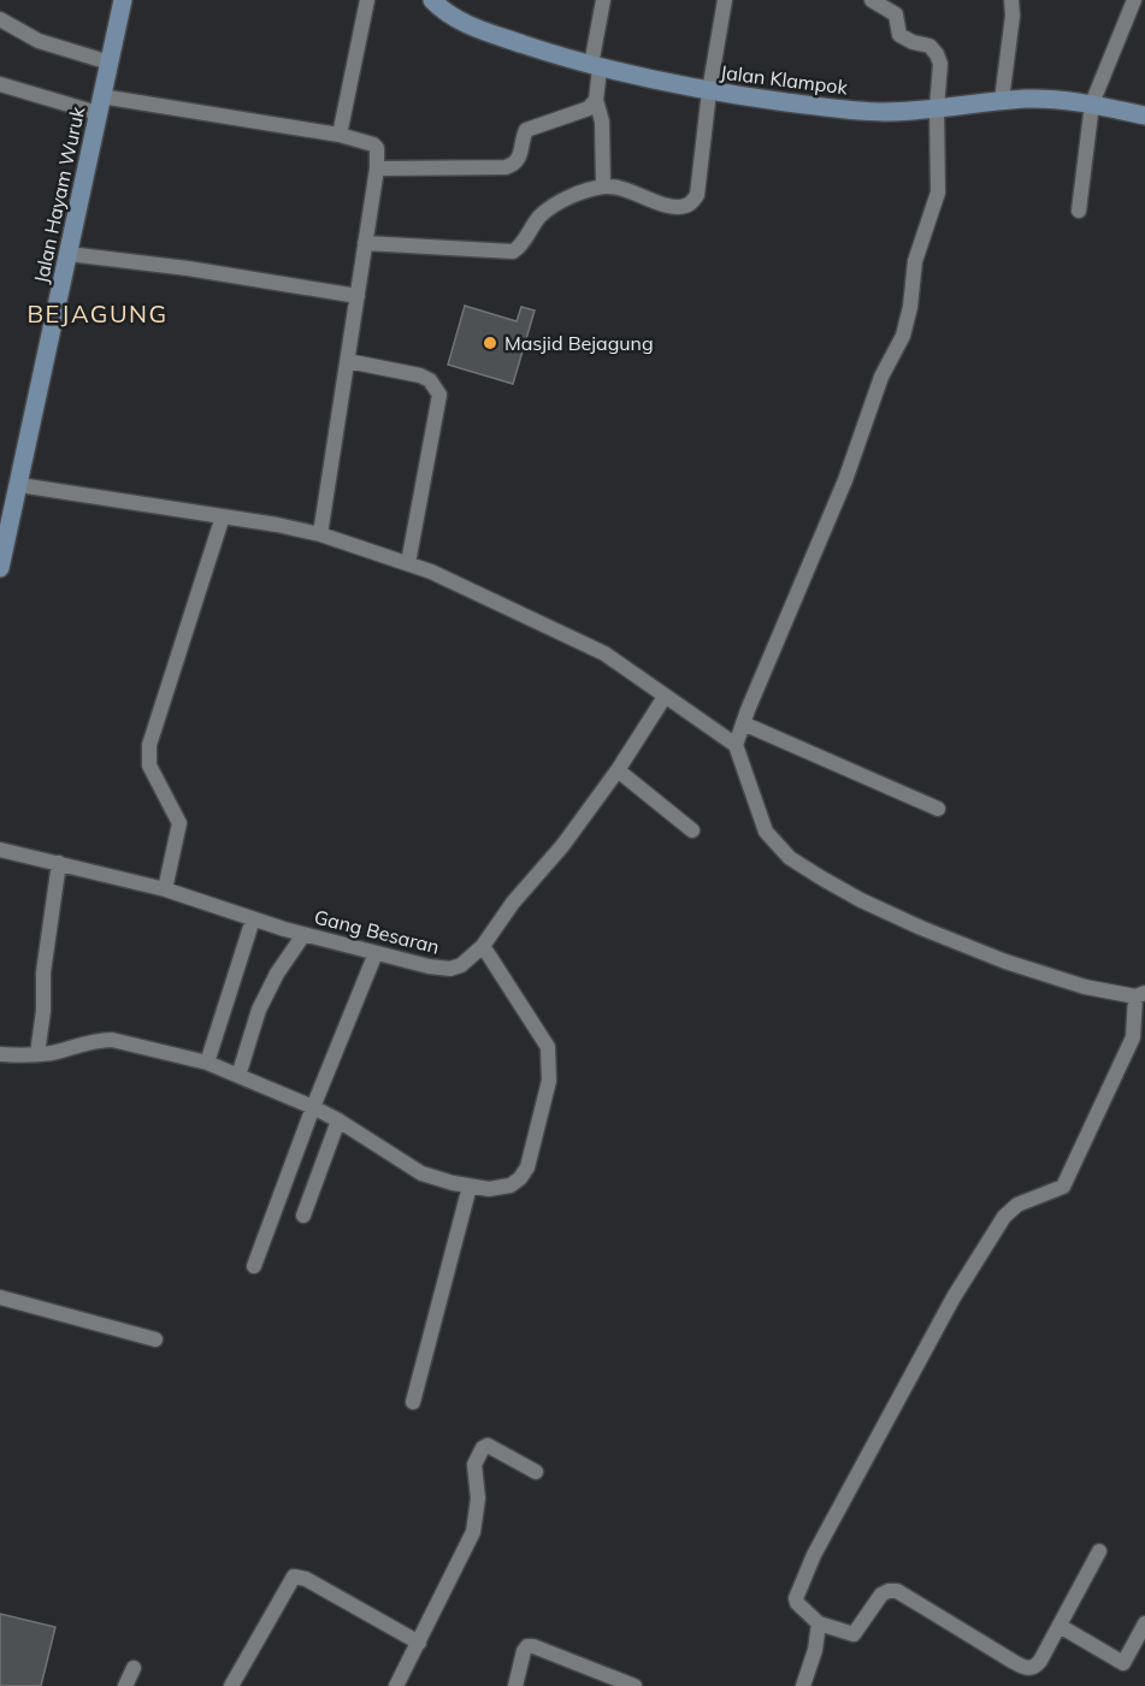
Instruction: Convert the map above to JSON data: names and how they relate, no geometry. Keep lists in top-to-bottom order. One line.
{"streets":{"street":["Jalan Klampok","Jalan Hayam Wuruk","Gang Besaran"]},"districts":["BEJAGUNG"],"places":["Masjid Bejagung"]}
